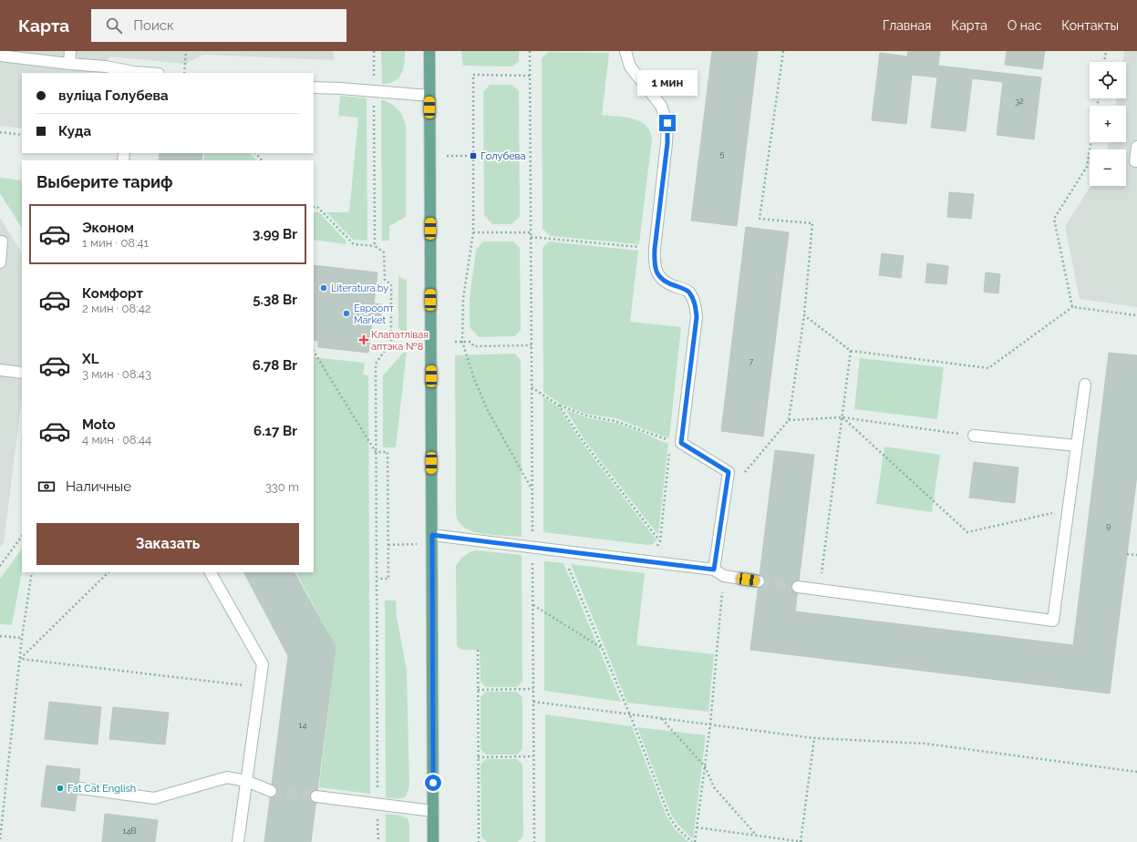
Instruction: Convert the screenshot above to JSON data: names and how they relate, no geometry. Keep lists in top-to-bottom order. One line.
{"places":{"transit":["Голубева"],"other":["Literatura.by","Евроопт Market","Fat Cat English"],"health":["Клапатлівая аптэка №8"]},"house_numbers":["32","5","7","9","14","14В"],"page":{"header":"Карта","search":"Поиск","nav":["Главная","Карта","О нас","Контакты"],"map_buttons":["+","−"],"bubble":"1 мин","banner":["вуліца Голубева","Куда"],"heading":"Выберите тариф","list":[{"name":"Эконом","note":"1 мин · 08:41","value":"3.99 Br"},{"name":"Комфорт","note":"2 мин · 08:42","value":"5.38 Br"},{"name":"XL","note":"3 мин · 08:43","value":"6.78 Br"},{"name":"Moto","note":"4 мин · 08:44","value":"6.17 Br"}],"pay":["Наличные","330 m"],"buttons":"Заказать"}}
